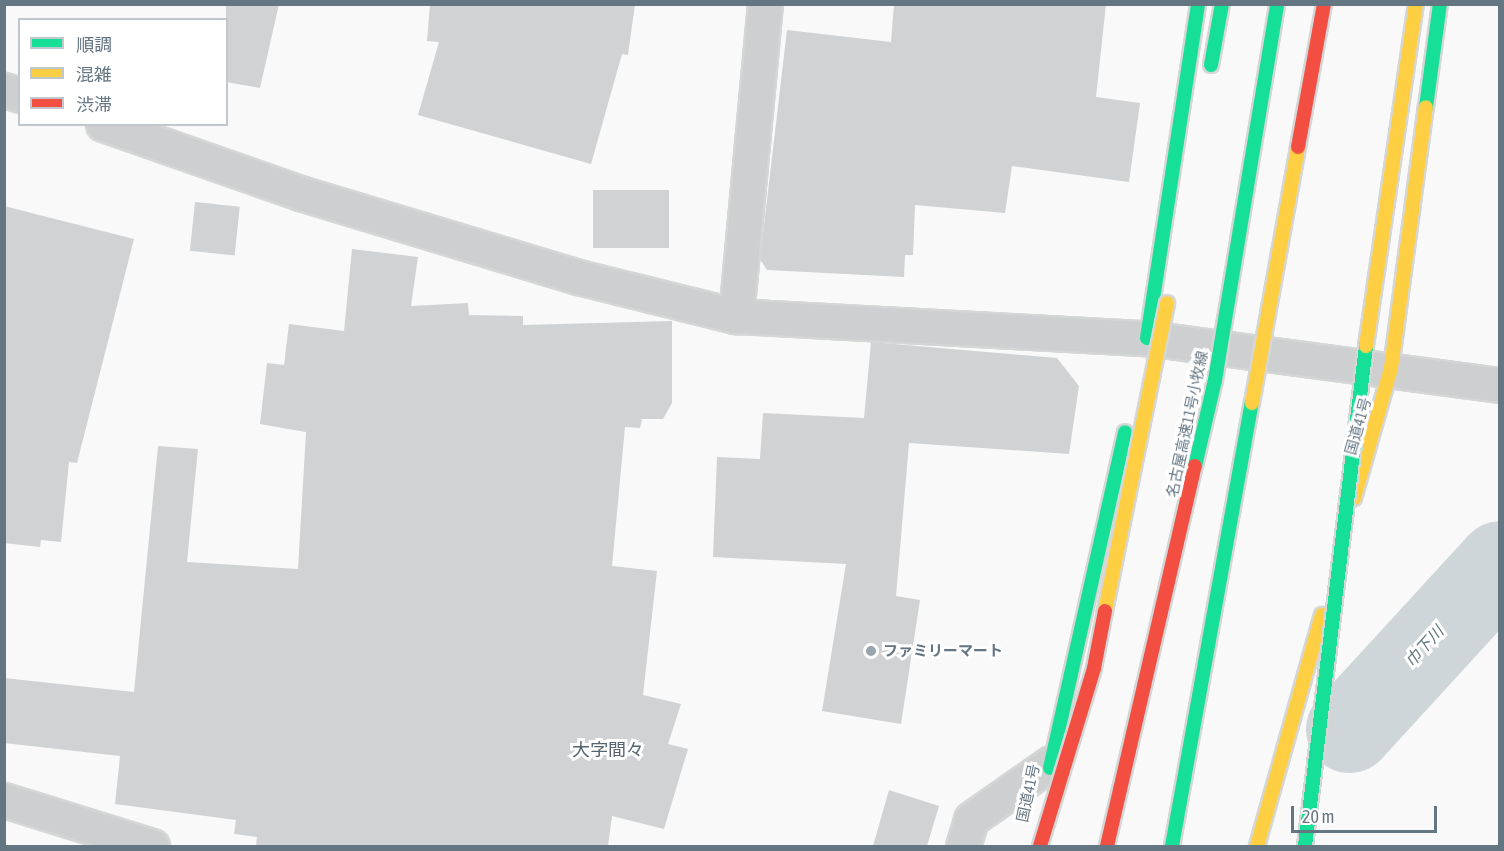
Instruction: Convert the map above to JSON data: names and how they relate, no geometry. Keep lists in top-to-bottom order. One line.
{"streets":{"highway":["名古屋高速11号小牧線","国道41号"]},"districts":["大字間々"],"water":["巾下川"],"places":["ファミリーマート"],"legend":["順調","混雑","渋滞"],"scale_bar":"20 m"}
